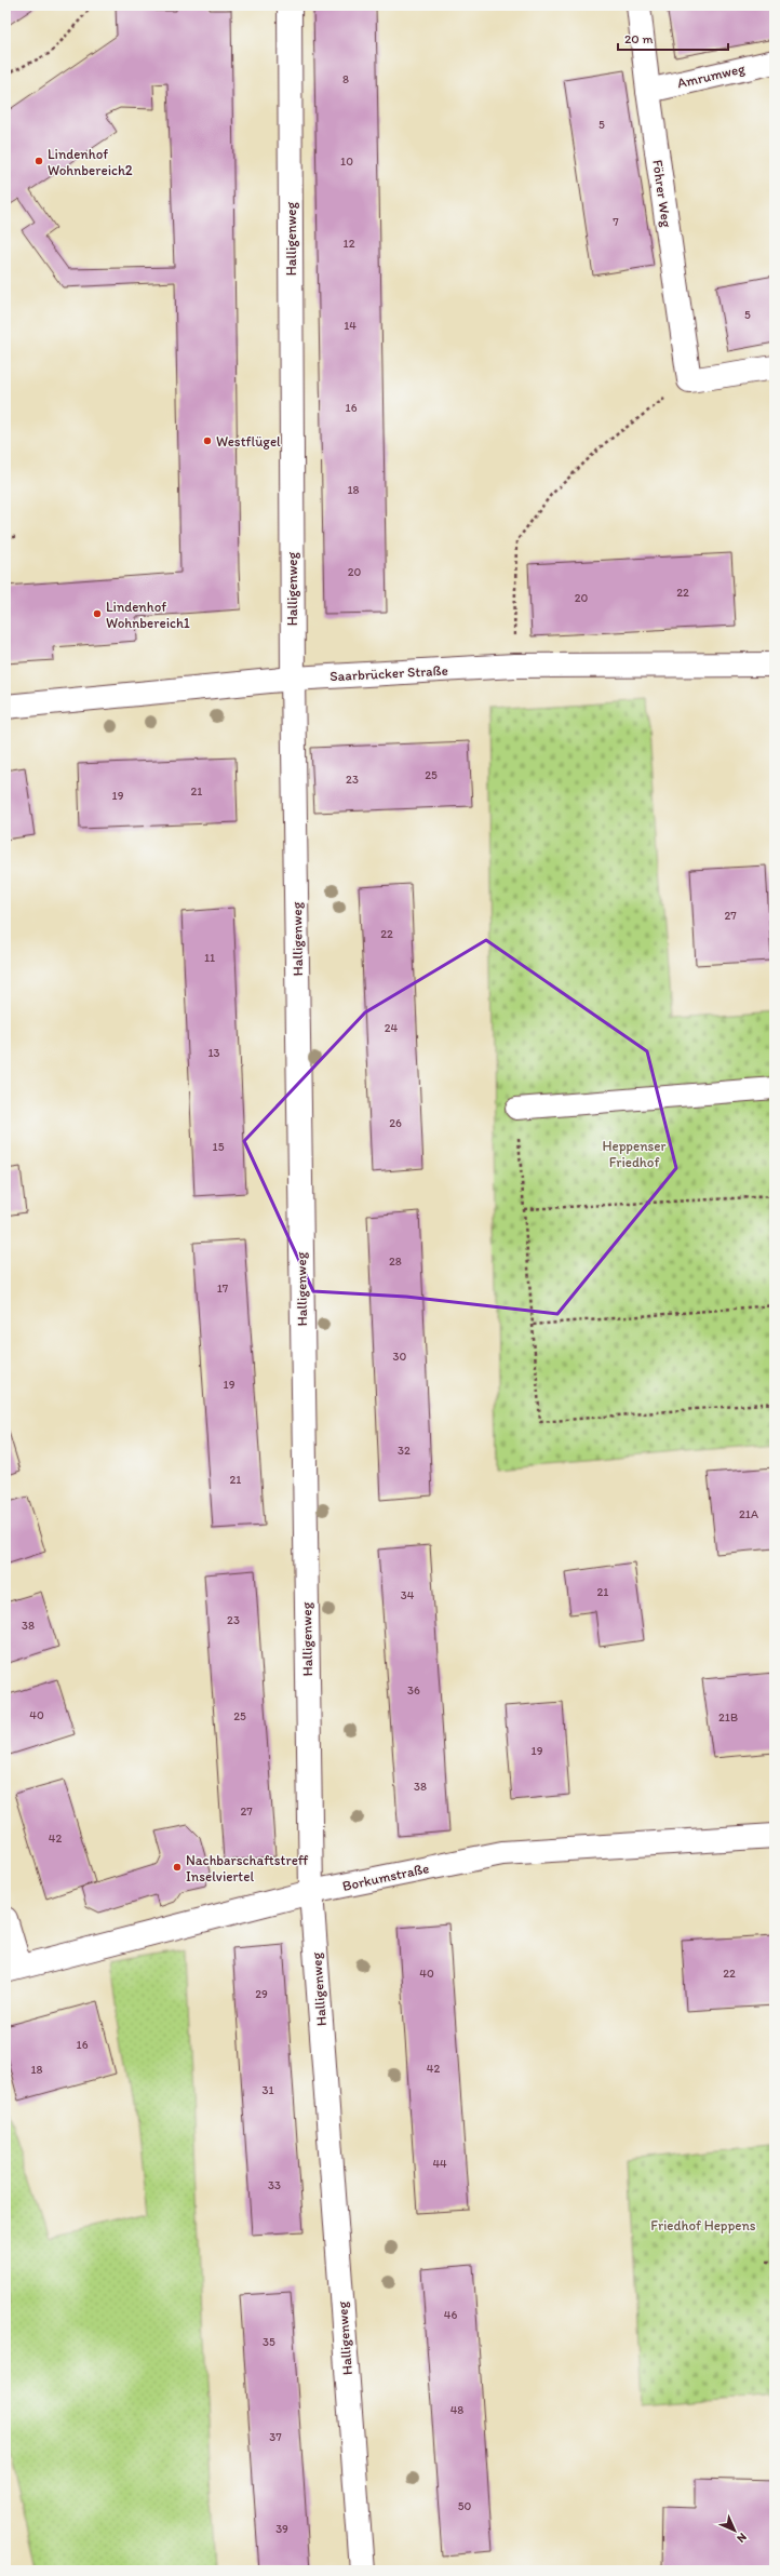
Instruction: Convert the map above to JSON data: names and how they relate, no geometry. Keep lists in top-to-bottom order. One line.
{"streets":{"street":["Amrumweg","Föhrer Weg","Halligenweg","Saarbrücker Straße","Borkumstraße"]},"crossings":[["Amrumweg","Föhrer Weg"],["Halligenweg","Saarbrücker Straße"],["Halligenweg","Borkumstraße"]],"parks":["Heppenser Friedhof","Friedhof Heppens"],"places":["Lindenhof Wohnbereich2","Westflügel","Lindenhof Wohnbereich1","Nachbarschaftstreff Inselviertel"],"house_numbers":["8","5","10","7","12","5","14","16","18","20","22","20","25","23","21","19","27","22","11","24","13","26","15","28","17","30","19","32","21","21A","21","34","23","38","36","40","25","21B","19","38","27","42","40","22","29","16","42","18","31","44","33","46","35","48","37","50","39"],"scale_bar":"20 m","north":"bottom right"}
